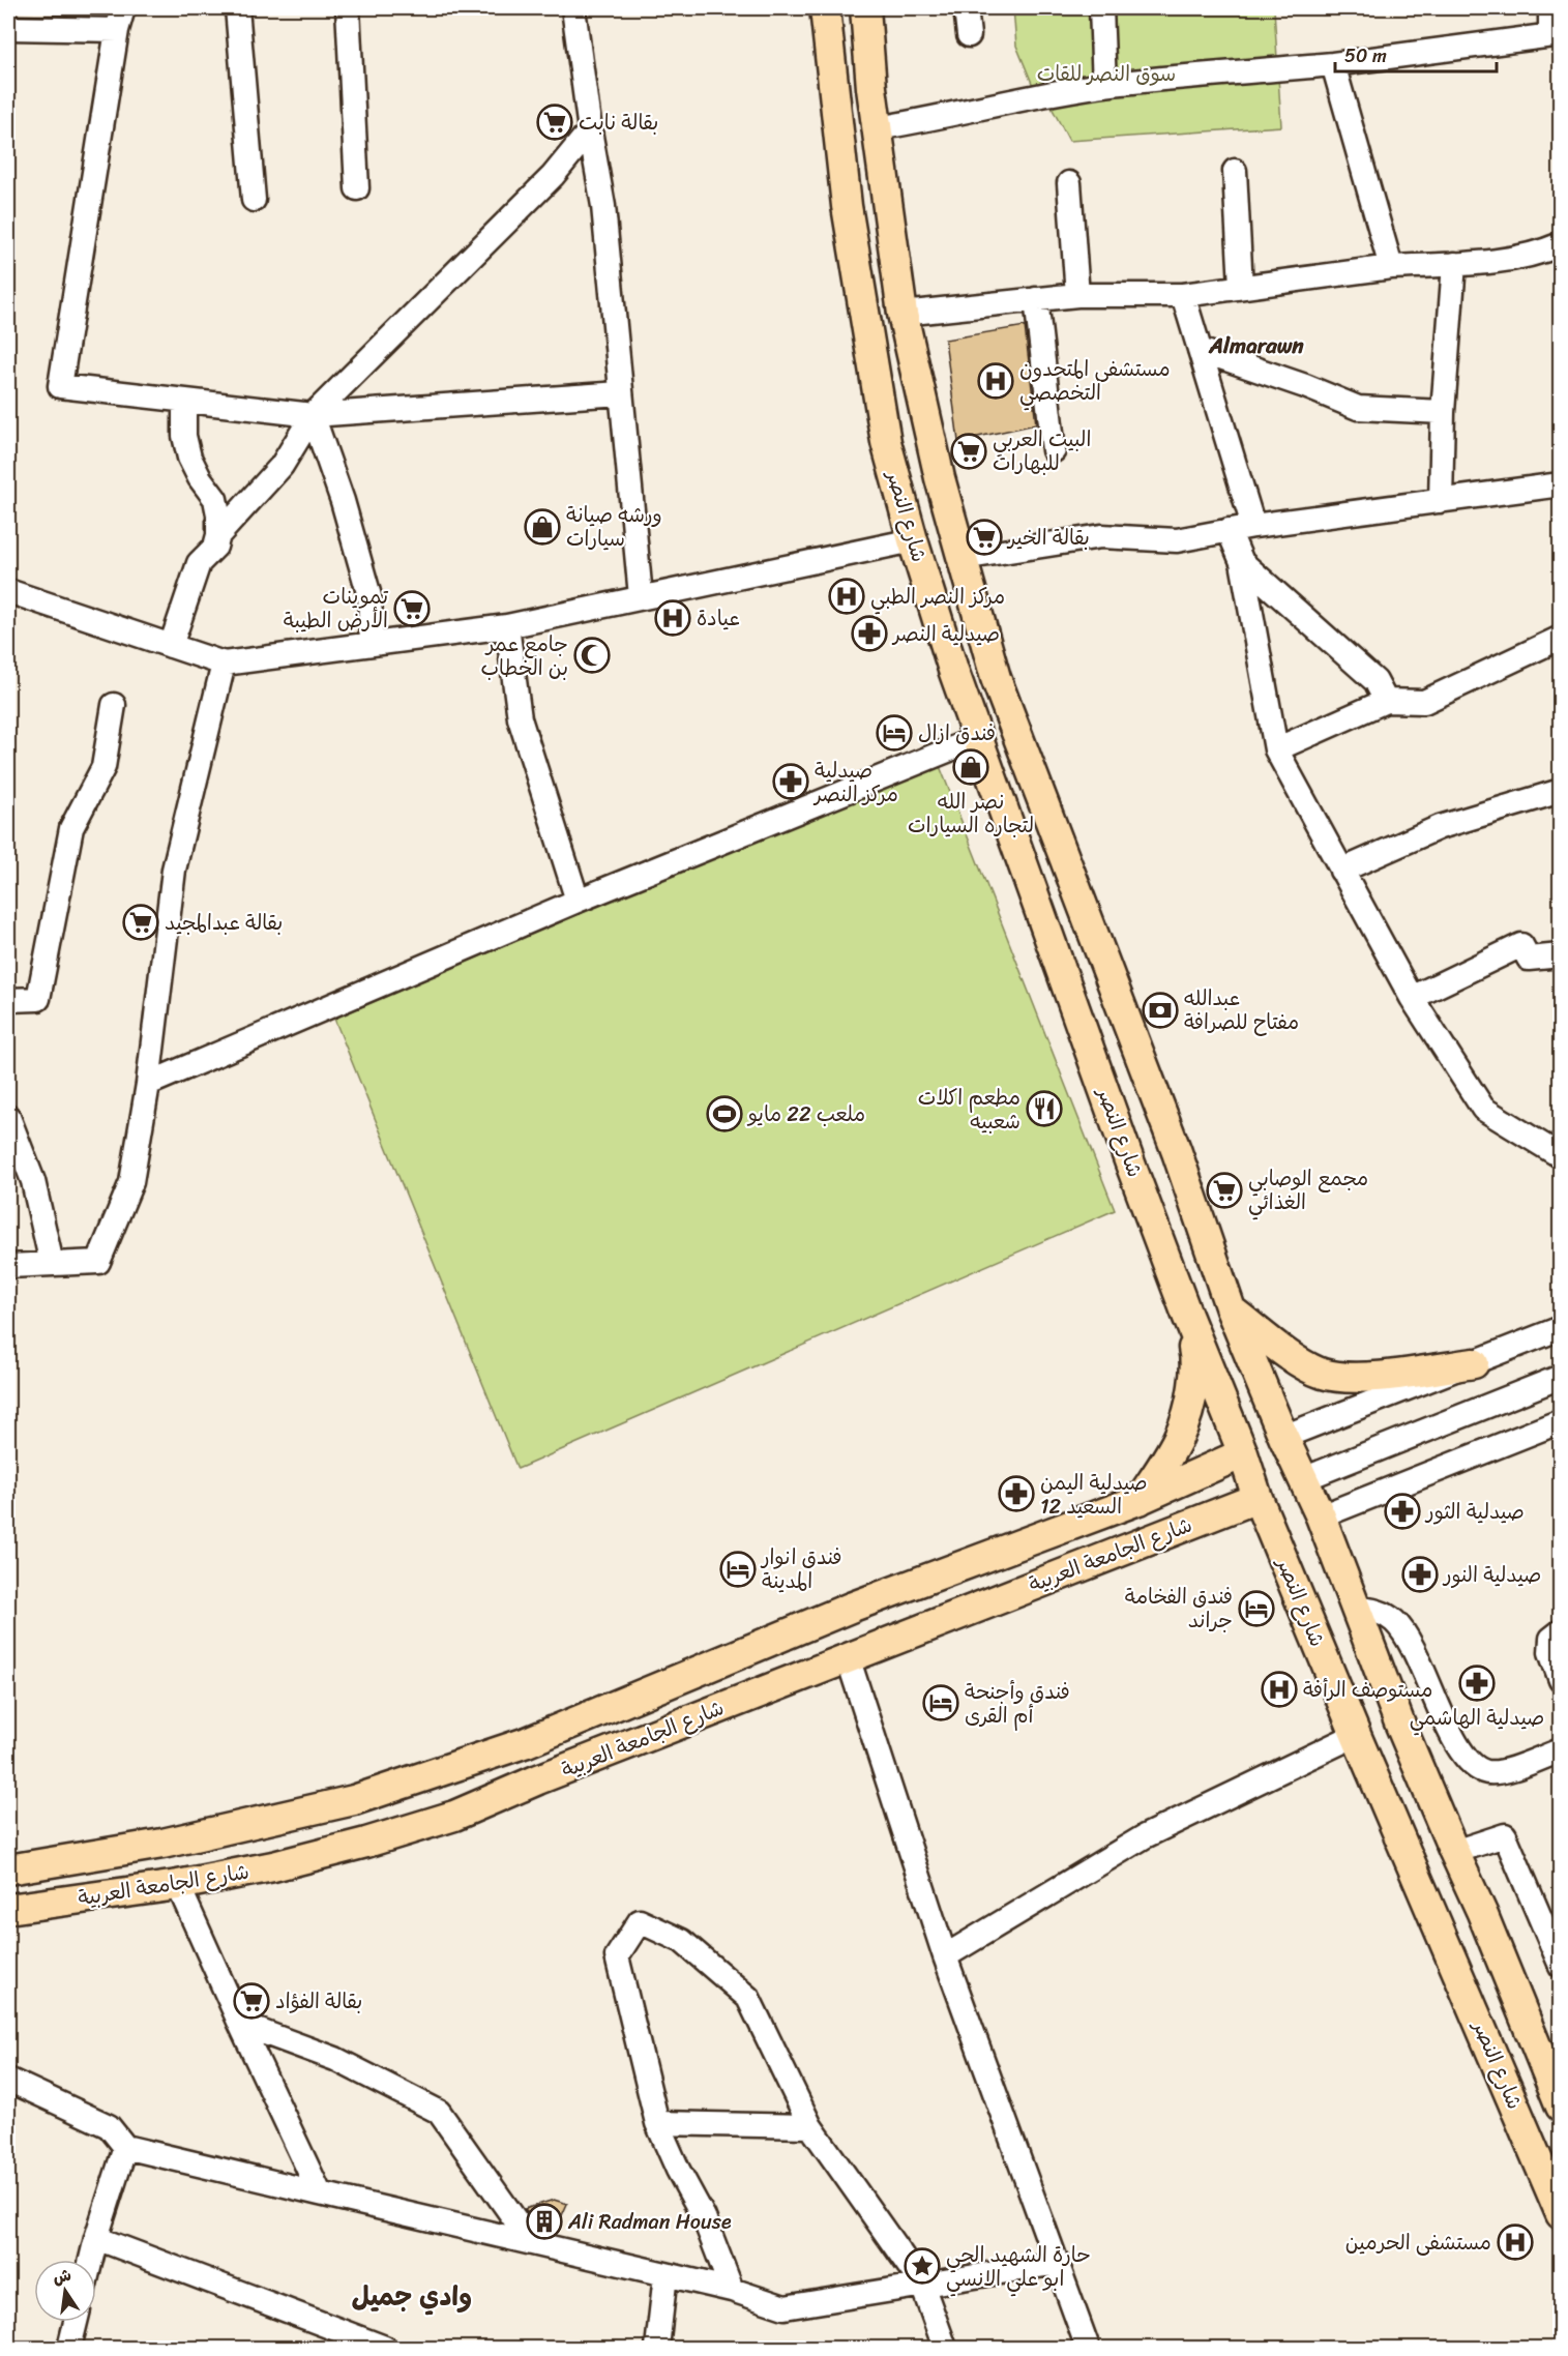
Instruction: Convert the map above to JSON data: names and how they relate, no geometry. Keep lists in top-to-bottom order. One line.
{"streets":{"main road":["شارع النصر","شارع الجامعة العربية"]},"crossings":[["شارع النصر","شارع الجامعة العربية"]],"districts":["Almarawn","وادي جميل"],"parks":["سوق النصر للقات"],"places":{"supermarket":["بقالة نابت","البيت العربي للبهارات","بقالة الخير","تموينات الأرض الطيبة","بقالة عبدالمجيد","مجمع الوصابي الغذائي","بقالة الفؤاد"],"hospital":["مستشفى المتحدون التخصصي","مركز النصر الطبي","عيادة","مستوصف الرأفة","مستشفى الحرمين"],"shop":["ورشه صيانة سيارات","نصر الله لتجاره السيارات"],"pharmacy":["صيدلية النصر","صيدلية مركز النصر","صيدلية اليمن السعيد 12","صيدلية الثور","صيدلية النور","صيدلية الهاشمي"],"mosque":["جامع عمر بن الخطاب"],"hotel":["فندق ازال","فندق انوار المدينة","فندق الفخامة جراند","فندق وأجنحة أم القرى"],"bank":["عبدالله مفتاح للصرافة"],"restaurant":["مطعم اكلات شعبيه"],"sports":["ملعب 22 مايو"],"building":["Ali Radman House"],"place":["حارة الشهيد الحي ابو علي الانسي"]},"scale_bar":"50 m","north":"top"}
